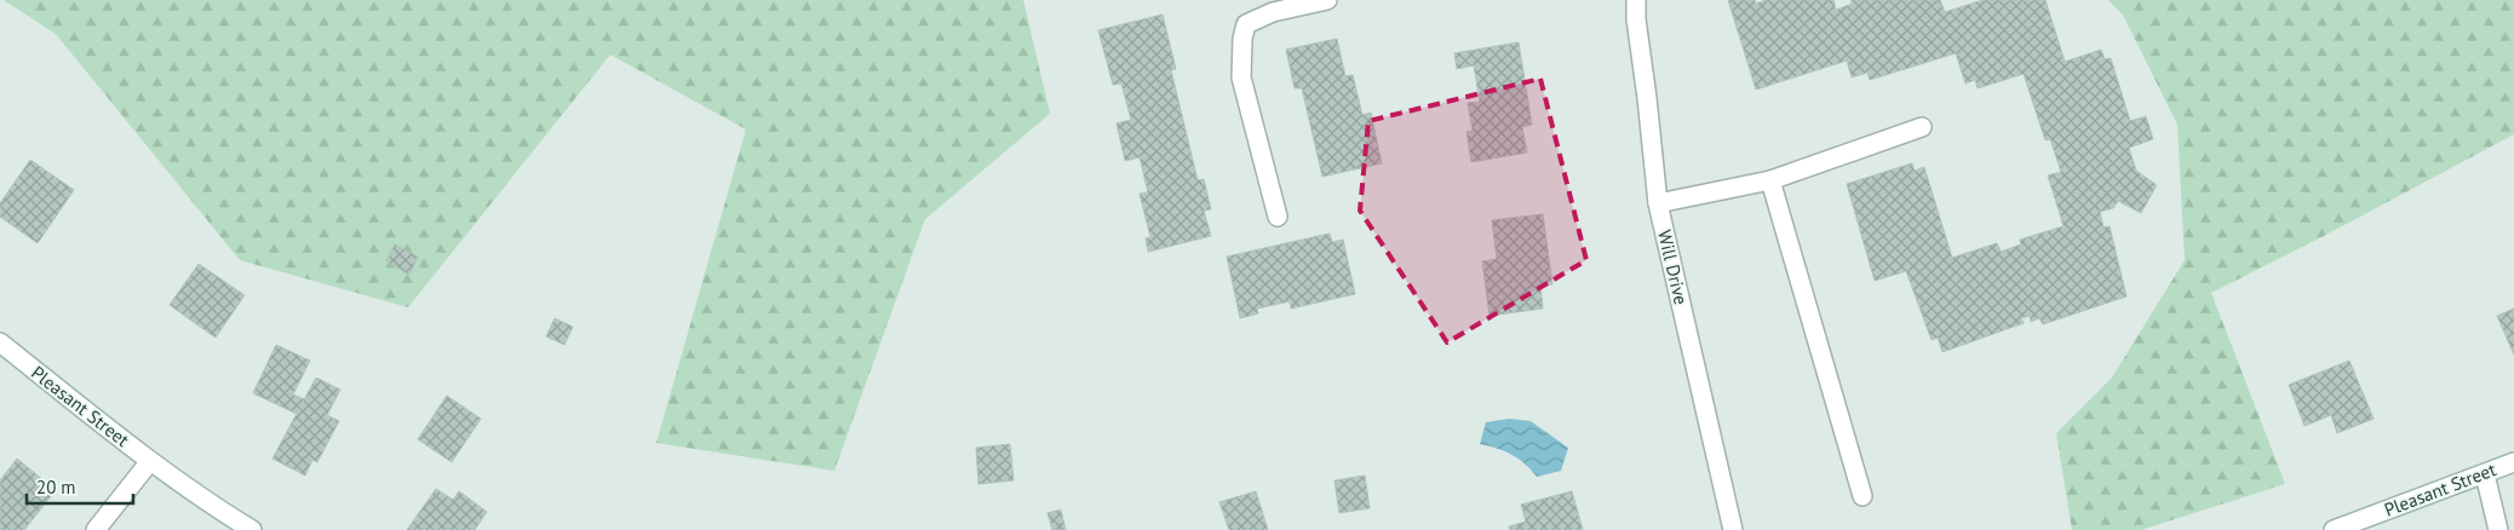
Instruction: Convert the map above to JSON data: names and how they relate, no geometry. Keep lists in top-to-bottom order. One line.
{"streets":{"street":["Will Drive","Pleasant Street"]},"scale_bar":"20 m"}
